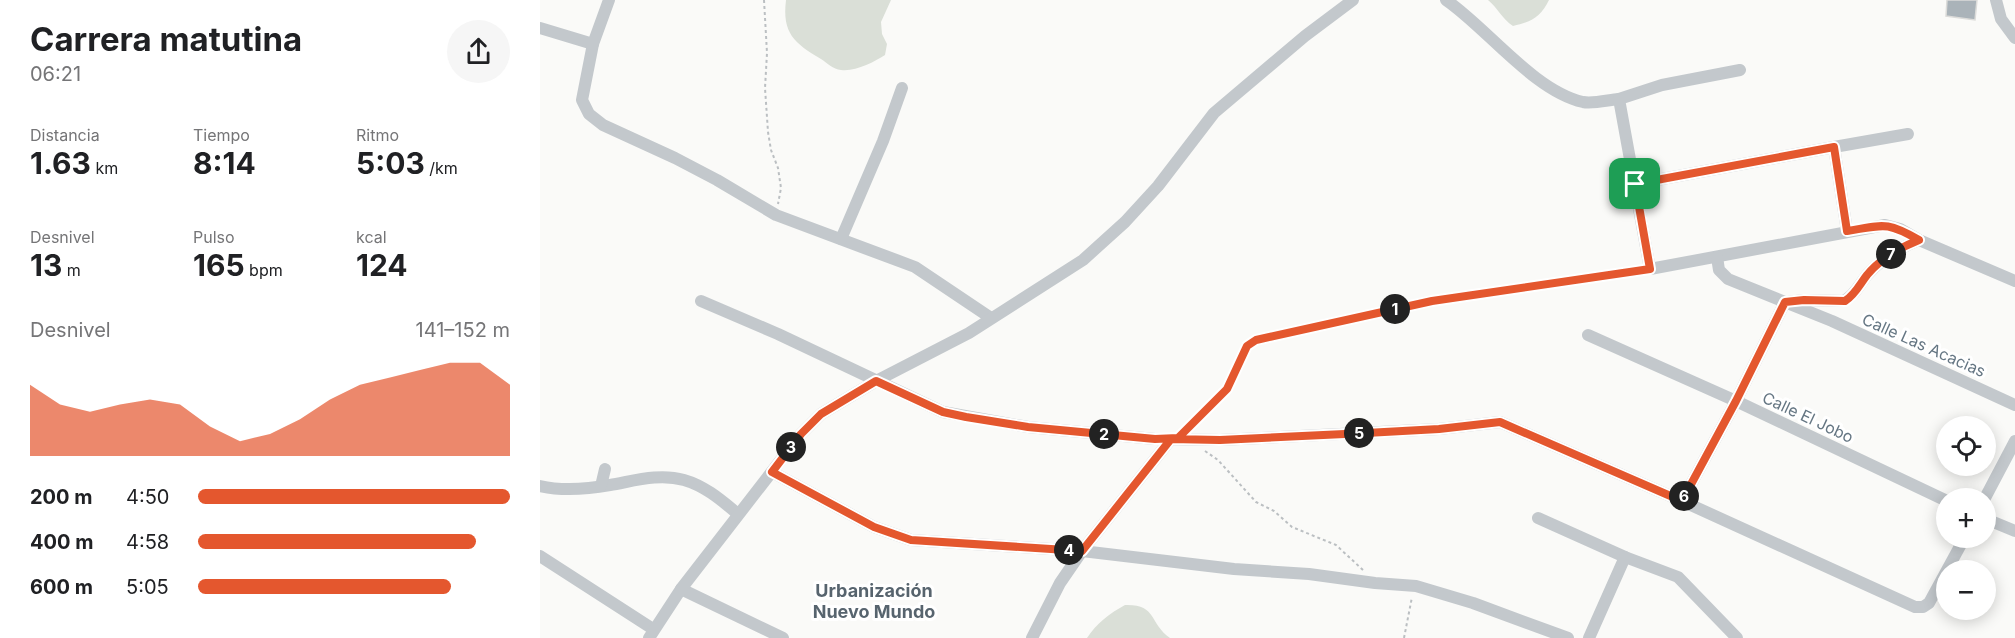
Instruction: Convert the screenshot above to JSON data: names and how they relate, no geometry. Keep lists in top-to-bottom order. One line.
{"streets":{"street":["Calle Las Acacias","Calle El Jobo"]},"districts":["Urbanización Nuevo Mundo"],"page":{"heading":["Carrera matutina","06:21"],"stats":[["Distancia","1.63 km"],["Tiempo","8:14"],["Ritmo","5:03 /km"],["Desnivel","13 m"],["Pulso","165 bpm"],["kcal","124"]],"pins":["7","1","5","2","3","6","4"],"chart":["Desnivel","141–152 m"],"map_buttons":["+","−"],"list":[{"name":"200 m","note":"4:50"},{"name":"400 m","note":"4:58"},{"name":"600 m","note":"5:05"}]}}
